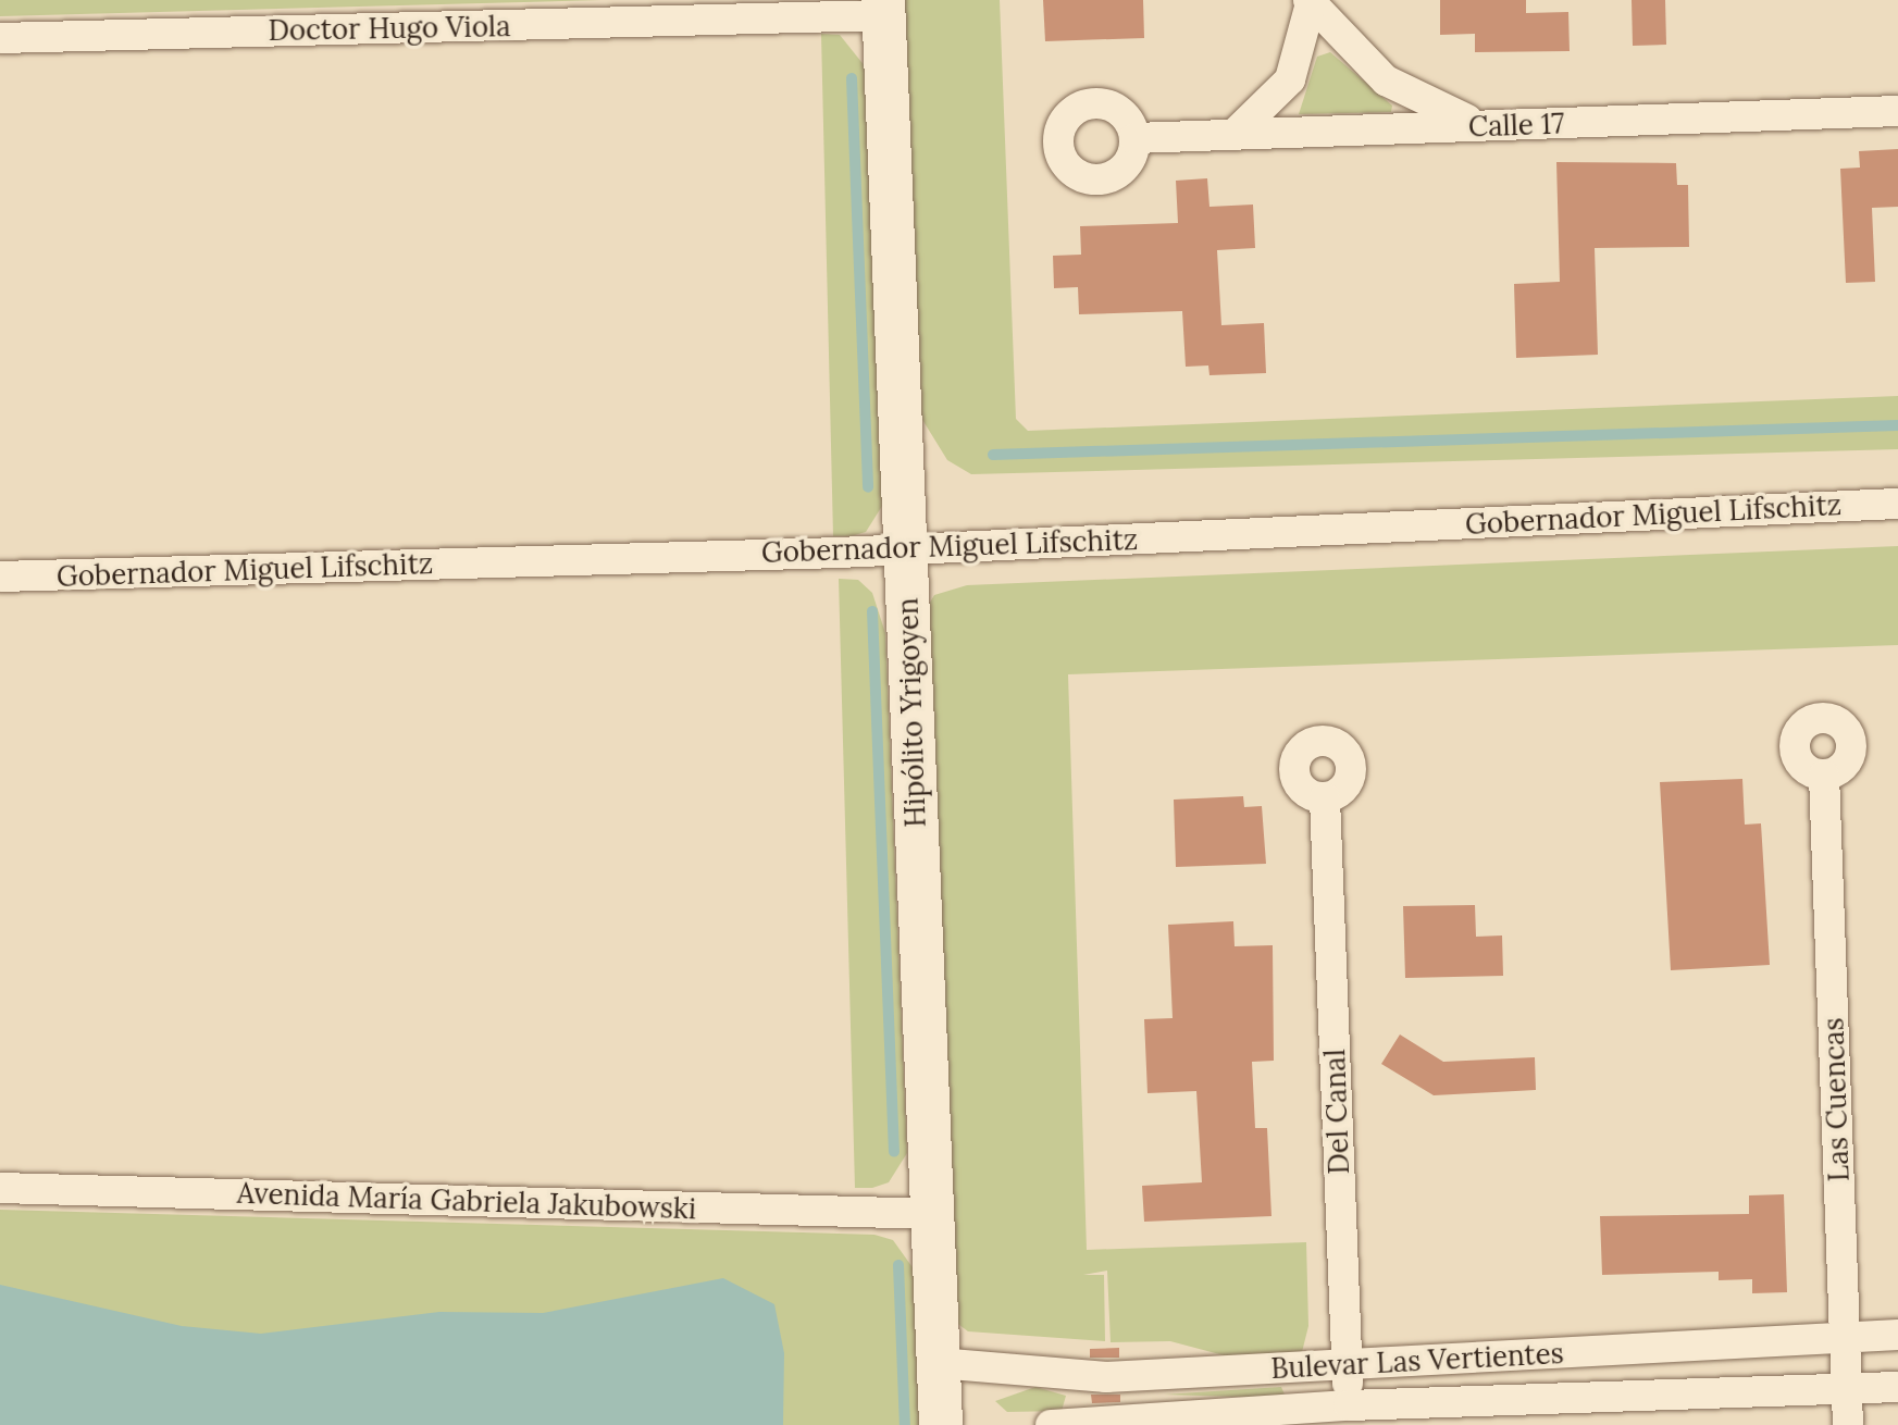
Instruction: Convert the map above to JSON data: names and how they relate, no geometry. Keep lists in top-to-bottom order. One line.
{"streets":{"main road":["Hipólito Yrigoyen"],"street":["Doctor Hugo Viola","Calle 17","Gobernador Miguel Lifschitz","Las Cuencas","Del Canal","Avenida María Gabriela Jakubowski","Bulevar Las Vertientes"]},"crossings":[["Doctor Hugo Viola","Hipólito Yrigoyen"],["Gobernador Miguel Lifschitz","Hipólito Yrigoyen"],["Hipólito Yrigoyen","Avenida María Gabriela Jakubowski"],["Hipólito Yrigoyen","Bulevar Las Vertientes"],["Las Cuencas","Bulevar Las Vertientes"],["Del Canal","Bulevar Las Vertientes"]]}
